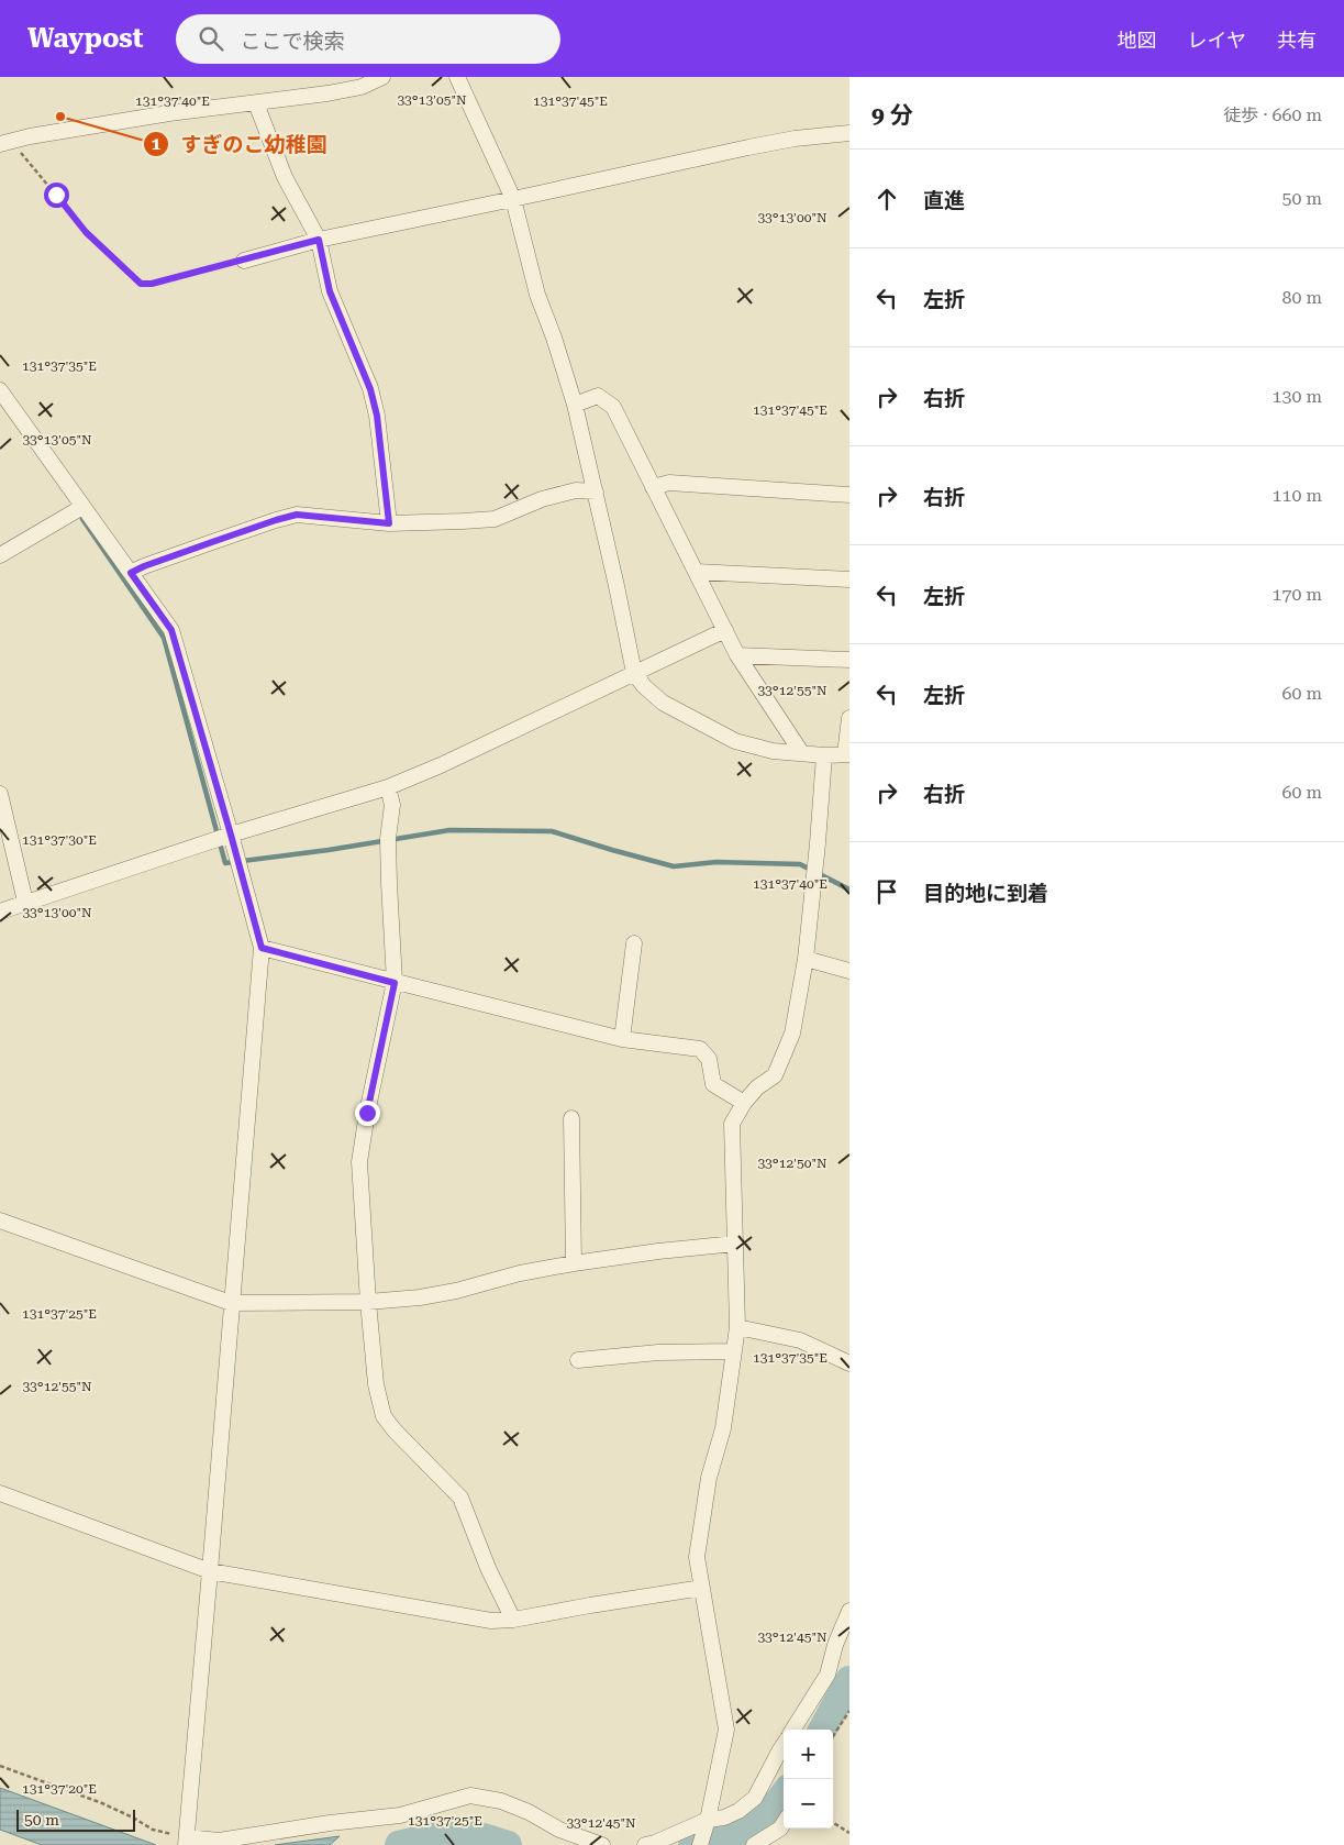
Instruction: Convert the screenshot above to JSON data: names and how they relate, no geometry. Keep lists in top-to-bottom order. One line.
{"places":["すぎのこ幼稚園"],"scale_bar":"50 m","page":{"header":"Waypost","search":"ここで検索","nav":["地図","レイヤ","共有"],"heading":["9 分","徒歩 · 660 m"],"list":[["直進","50 m"],["左折","80 m"],["右折","130 m"],["右折","110 m"],["左折","170 m"],["左折","60 m"],["右折","60 m"],"目的地に到着"],"map_buttons":["+","−"],"scale":"50 m"},"coordinates":["33°13'05\"N","131°37'40\"E","131°37'45\"E","33°13'00\"N","131°37'35\"E","33°12'55\"N","131°37'30\"E","33°12'50\"N","131°37'25\"E","33°12'45\"N","131°37'20\"E"]}
